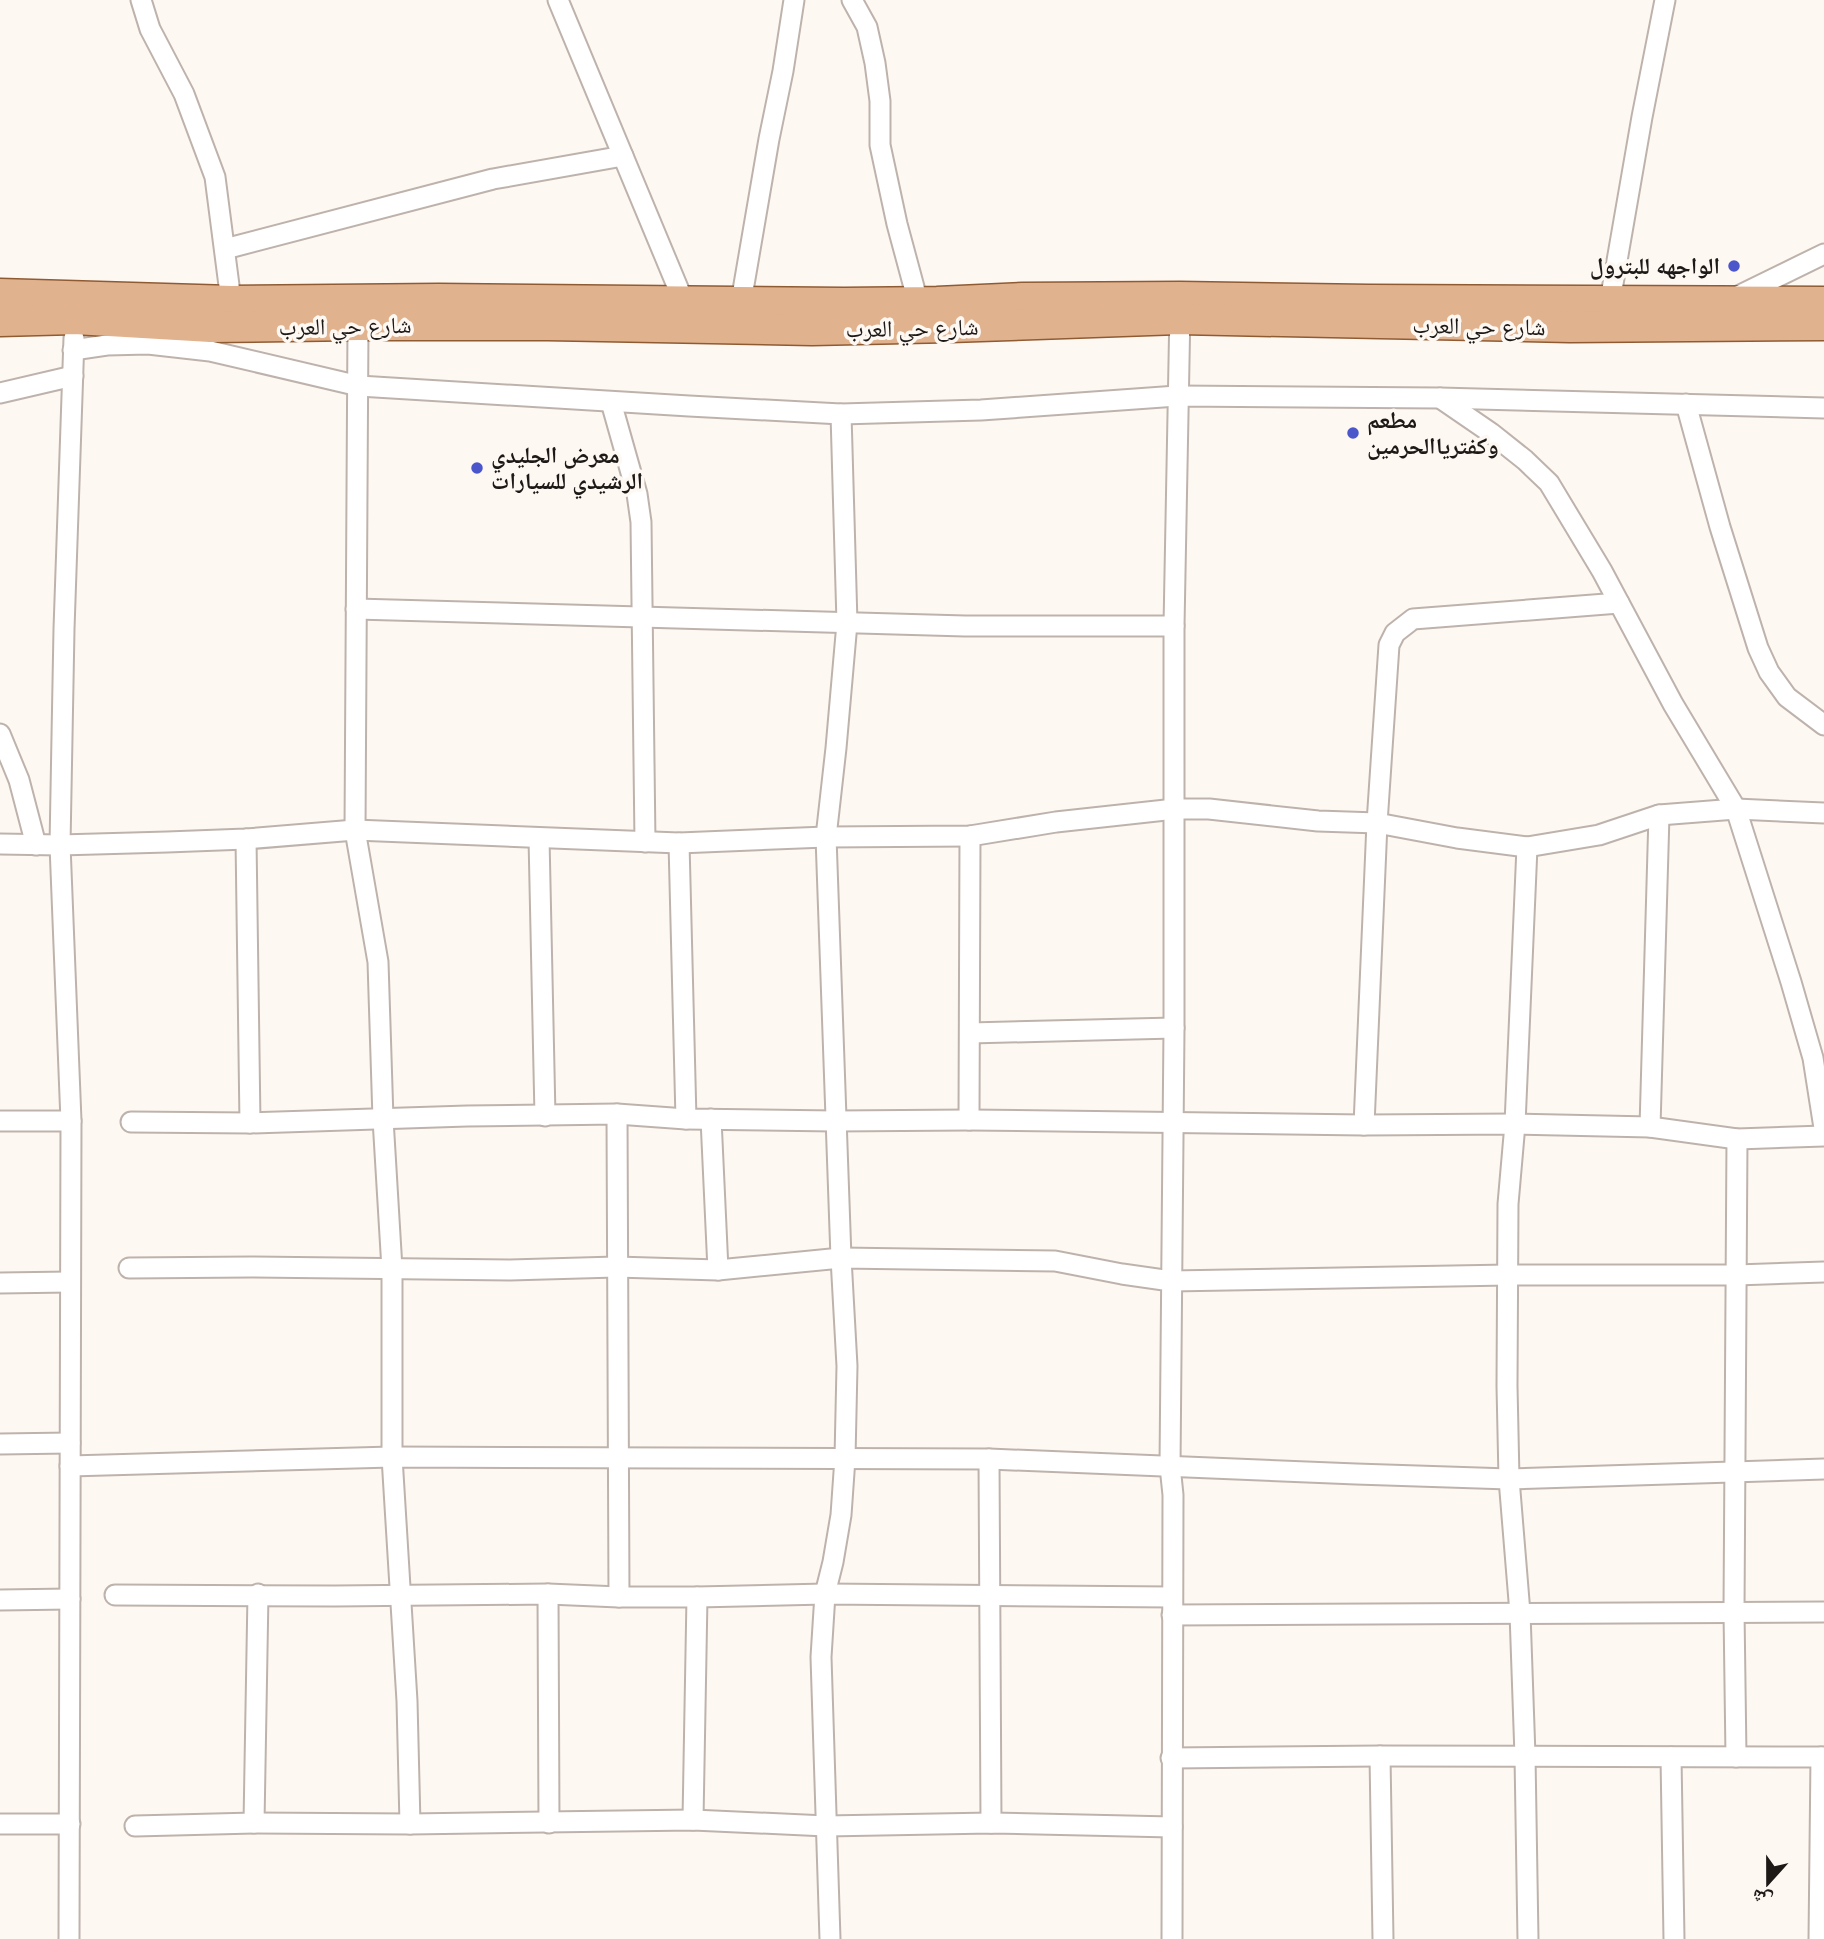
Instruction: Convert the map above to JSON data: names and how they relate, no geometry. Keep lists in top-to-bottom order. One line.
{"streets":{"main road":["شارع حي العرب"]},"places":["الواجهه للبترول","مطعم وكفترياالحرمين","معرض الجليدي الرشيدي للسيارات"],"north":"bottom"}
